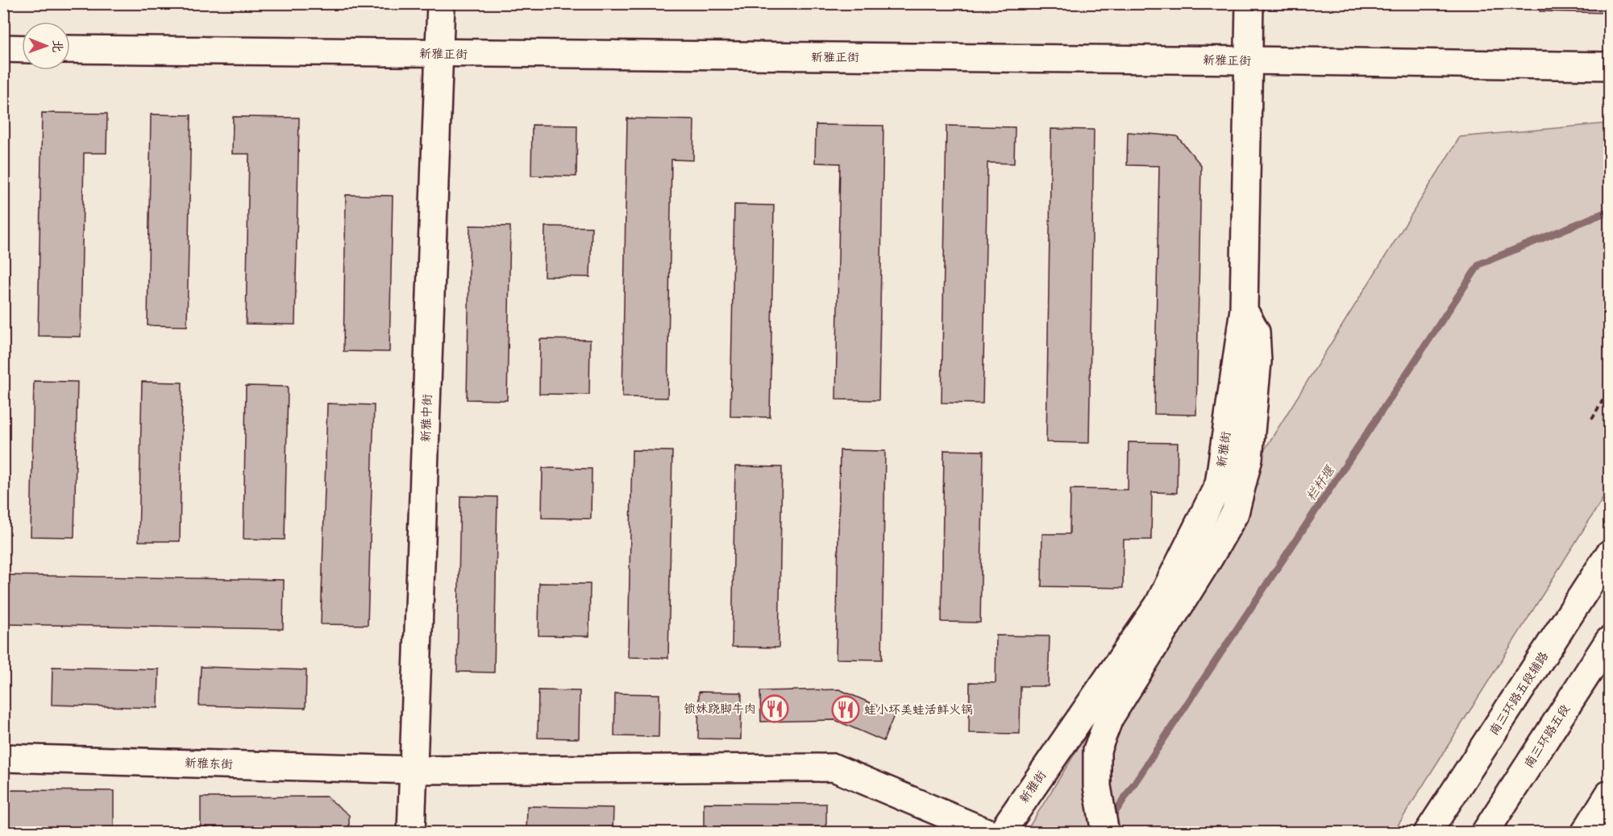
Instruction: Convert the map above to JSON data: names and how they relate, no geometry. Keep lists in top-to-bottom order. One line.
{"streets":{"main road":["新雅正街","新雅中街","新雅街","南三环路五段辅路","南三环路五段","新雅东街"]},"crossings":[["新雅正街","新雅中街"],["新雅正街","新雅街"],["新雅中街","新雅东街"]],"water":["栏杆堰"],"places":{"restaurant":["锁妹跷脚牛肉","蛙小坏美蛙活鲜火锅"]},"north":"right"}
